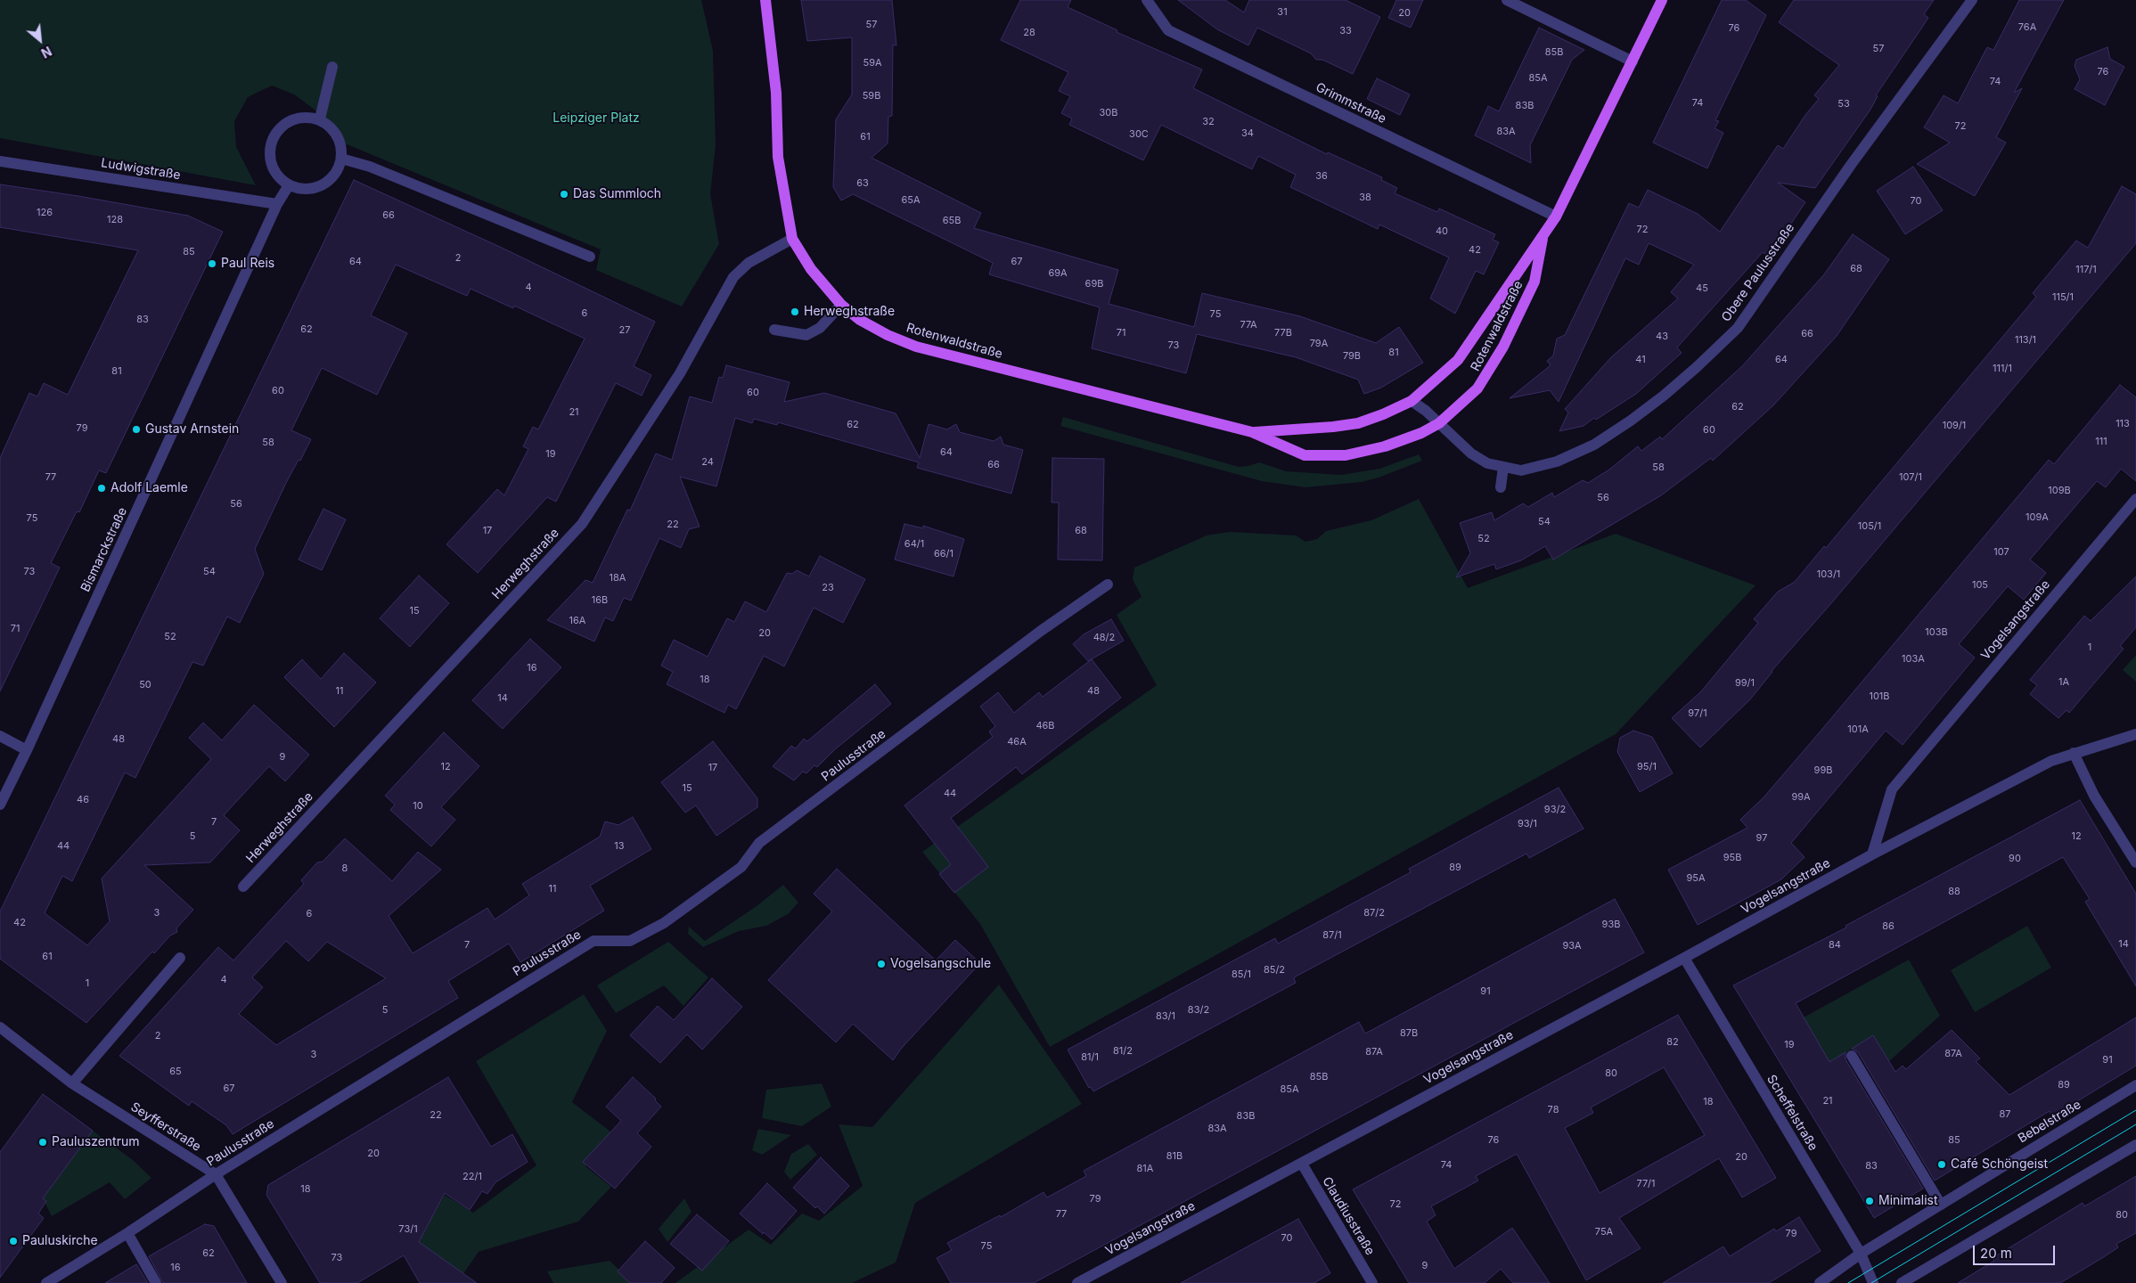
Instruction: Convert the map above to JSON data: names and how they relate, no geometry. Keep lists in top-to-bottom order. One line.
{"streets":{"main road":["Rotenwaldstraße"],"street":["Grimmstraße","Ludwigstraße","Obere Paulusstraße","Bismarckstraße","Herweghstraße","Vogelsangstraße","Paulusstraße","Scheffelstraße","Bebelstraße","Seyfferstraße","Claudiusstraße"]},"crossings":[["Grimmstraße","Rotenwaldstraße"],["Ludwigstraße","Bismarckstraße"],["Obere Paulusstraße","Rotenwaldstraße"],["Rotenwaldstraße","Herweghstraße"],["Vogelsangstraße","Scheffelstraße"],["Vogelsangstraße","Claudiusstraße"],["Paulusstraße","Seyfferstraße"],["Scheffelstraße","Bebelstraße"]],"parks":["Leipziger Platz"],"places":["Das Summloch","Paul Reis","Herweghstraße","Gustav Arnstein","Adolf Laemle","Vogelsangschule","Pauluszentrum","Café Schöngeist","Minimalist","Pauluskirche"],"house_numbers":["31","20","57","76A","76","33","28","57","85B","59A","76","85A","74","59B","74","53","83B","30B","32","72","83A","34","30C","61","36","63","38","65A","70","126","66","128","65B","72","40","42","85","2","64","67","68","117/1","69A","69B","4","45","115/1","6","75","83","77A","62","27","71","77B","66","43","113/1","79A","73","81","79B","41","64","111/1","81","60","60","62","21","113","62","109/1","79","60","111","58","64","19","24","66","58","77","107/1","109B","56","56","109A","75","54","22","105/1","17","68","52","64/1","107","66/1","73","54","103/1","18A","105","23","16B","15","16A","71","103B","20","52","48/2","1","103A","16","18","1A","99/1","50","11","48","101B","14","97/1","46B","101A","48","46A","9","12","95/1","17","99B","15","44","99A","46","10","93/2","7","93/1","5","12","97","44","13","95B","90","89","8","95A","11","88","3","87/2","6","42","93B","86","87/1","14","7","84","93A","61","85/2","85/1","4","1","91","5","83/2","83/1","87B","2","82","19","81/2","87A","87A","3","81/1","91","65","80","85B","89","67","85A","21","18","78","87","22","83B","83A","76","85","20","81B","20","74","83","81A","22/1","77/1","18","79","72","77","80","73/1","75A","79","70","75","62","73","9","16"],"scale_bar":"20 m","north":"bottom right"}
